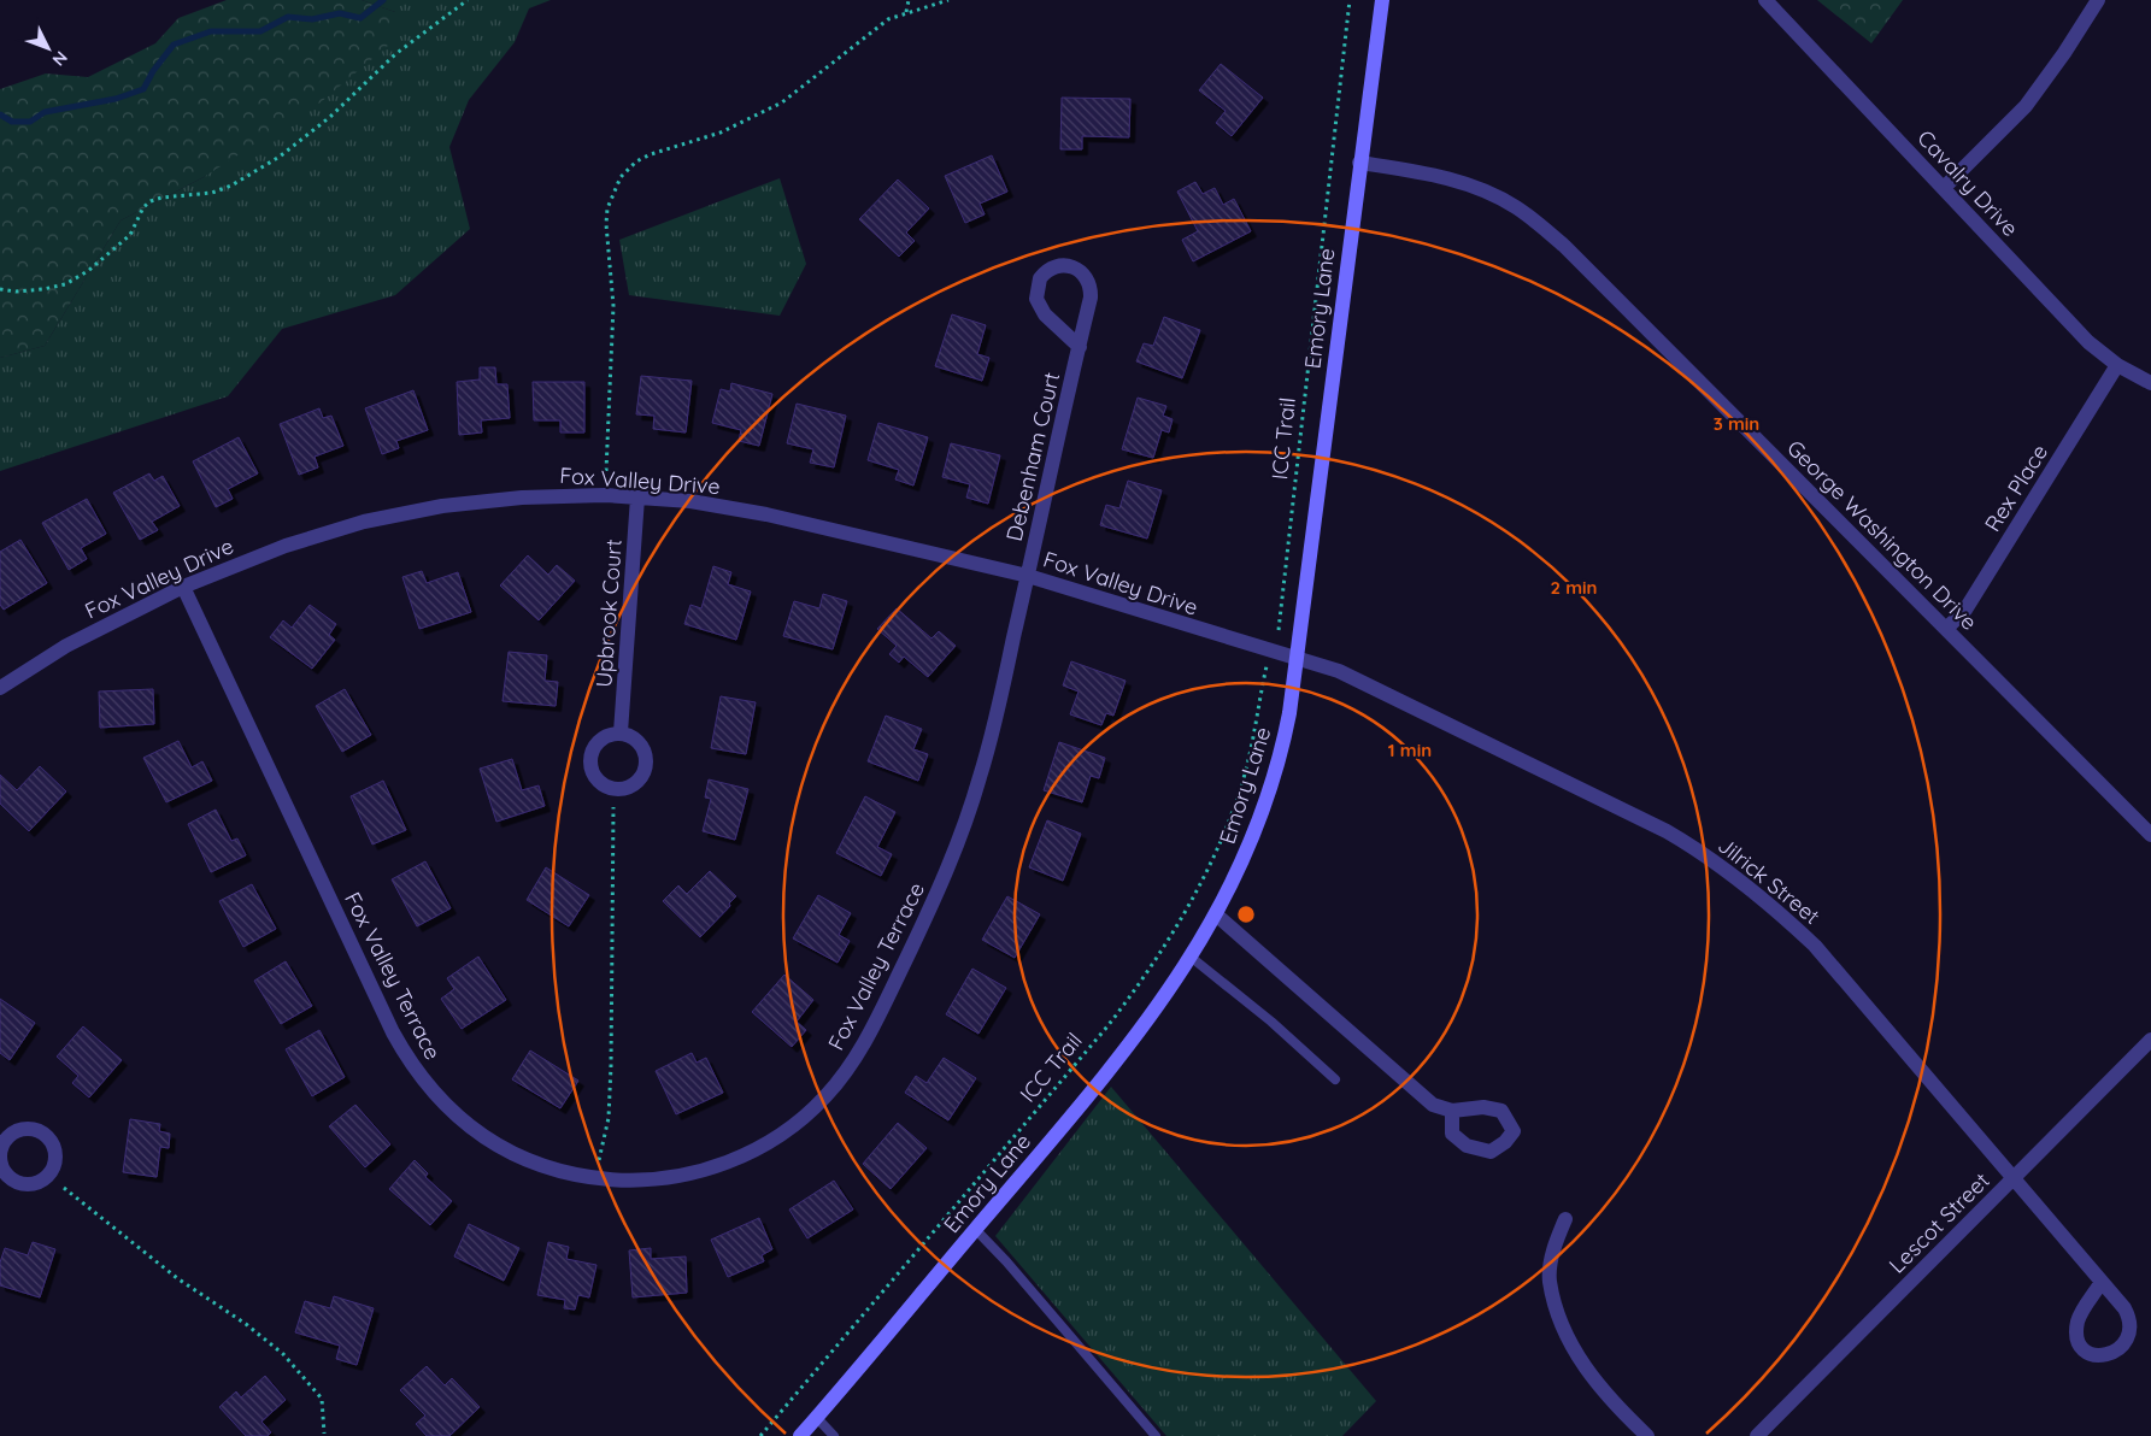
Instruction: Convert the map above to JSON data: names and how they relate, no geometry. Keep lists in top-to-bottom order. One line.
{"streets":{"street":["Cavalry Drive","Emory Lane","Debenham Court","Fox Valley Drive","Rex Place","George Washington Drive","Upbrook Court","Jilrick Street","Fox Valley Terrace","Lescot Street"],"path":["ICC Trail"]},"crossings":[["Cavalry Drive","Rex Place"],["Emory Lane","Fox Valley Drive"],["Emory Lane","George Washington Drive"],["Emory Lane","Jilrick Street"],["Debenham Court","Fox Valley Drive"],["Debenham Court","Fox Valley Terrace"],["Fox Valley Drive","Upbrook Court"],["Fox Valley Drive","Jilrick Street"],["Fox Valley Drive","Fox Valley Terrace"],["Rex Place","George Washington Drive"],["Jilrick Street","Lescot Street"]],"north":"bottom right","rings":["3 min","2 min","1 min"]}
